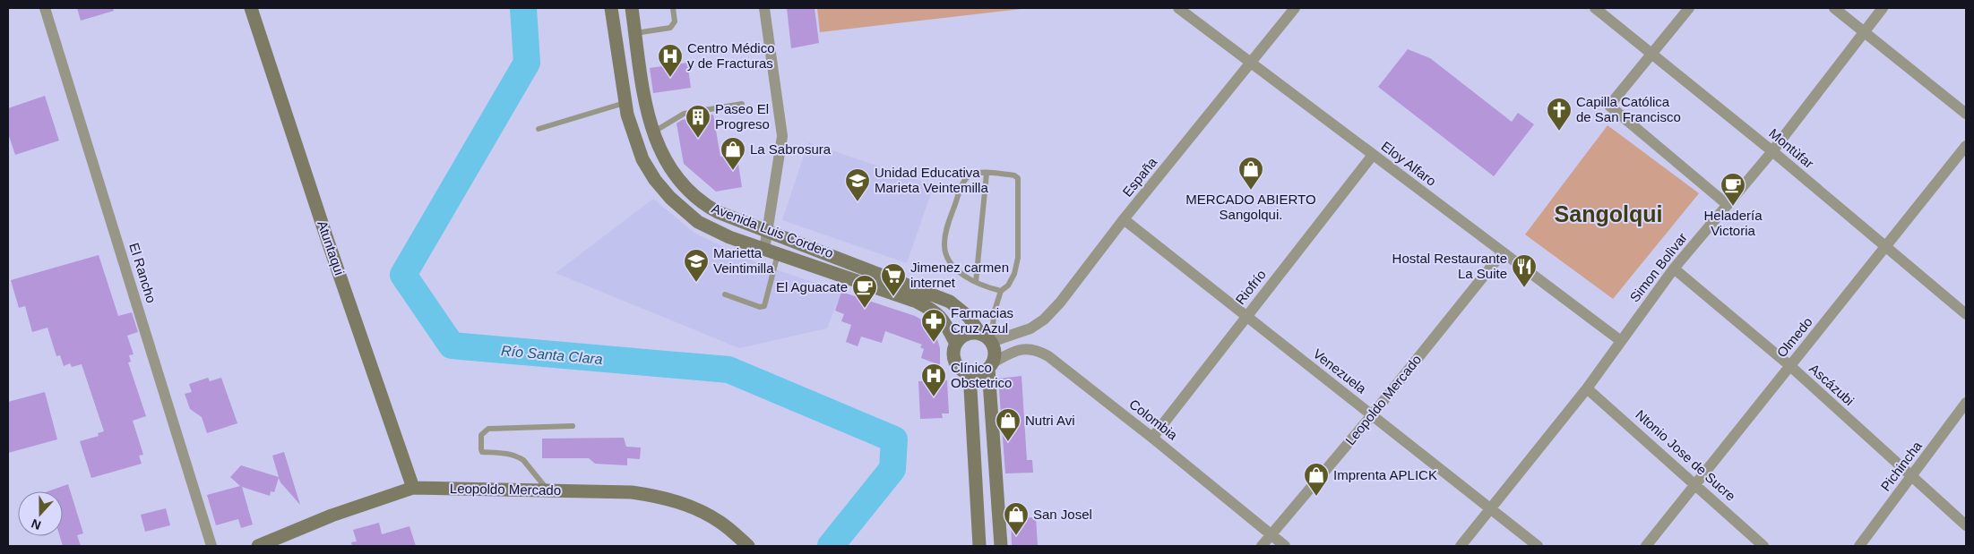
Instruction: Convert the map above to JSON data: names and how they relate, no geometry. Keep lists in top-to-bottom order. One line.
{"streets":{"main road":["Avenida Luis Cordero","Atuntaqui","Leopoldo Mercado"],"street":["Montùfar","Eloy Alfaro","España","Simon Bolìvar","El Rancho","Riofrío","Olmedo","Venezuela","Ascázubi","Colombia","Ntonio Jose de Sucre","Pichincha"]},"crossings":[["Montùfar","Simon Bolìvar"],["Montùfar","Olmedo"],["Eloy Alfaro","España"],["Eloy Alfaro","Simon Bolìvar"],["Eloy Alfaro","Riofrío"],["Eloy Alfaro","Leopoldo Mercado"],["España","Avenida Luis Cordero"],["España","Venezuela"],["España","Colombia"],["Avenida Luis Cordero","Colombia"],["Atuntaqui","Leopoldo Mercado"],["Simon Bolìvar","Venezuela"],["Simon Bolìvar","Ascázubi"],["Simon Bolìvar","Ntonio Jose de Sucre"],["Riofrío","Venezuela"],["Riofrío","Colombia"],["Olmedo","Ascázubi"],["Olmedo","Ntonio Jose de Sucre"],["Venezuela","Leopoldo Mercado"],["Ascázubi","Pichincha"],["Leopoldo Mercado","Colombia"]],"districts":["Sangolqui"],"water":["Río Santa Clara"],"places":{"hospital":["Centro Médico y de Fracturas","Clínico Obstetrico"],"church":["Capilla Católica de San Francisco"],"building":["Paseo El Progreso"],"shop":["La Sabrosura","MERCADO ABIERTO Sangolqui.","Nutri Avi","Imprenta APLICK","San Josel"],"school or university":["Unidad Educativa Marieta Veintemilla","Marietta Veintimilla"],"cafe":["Heladería Victoria","El Aguacate"],"restaurant":["Hostal Restaurante La Suite"],"supermarket":["Jimenez carmen internet"],"pharmacy":["Farmacias Cruz Azul"]},"north":"bottom"}
